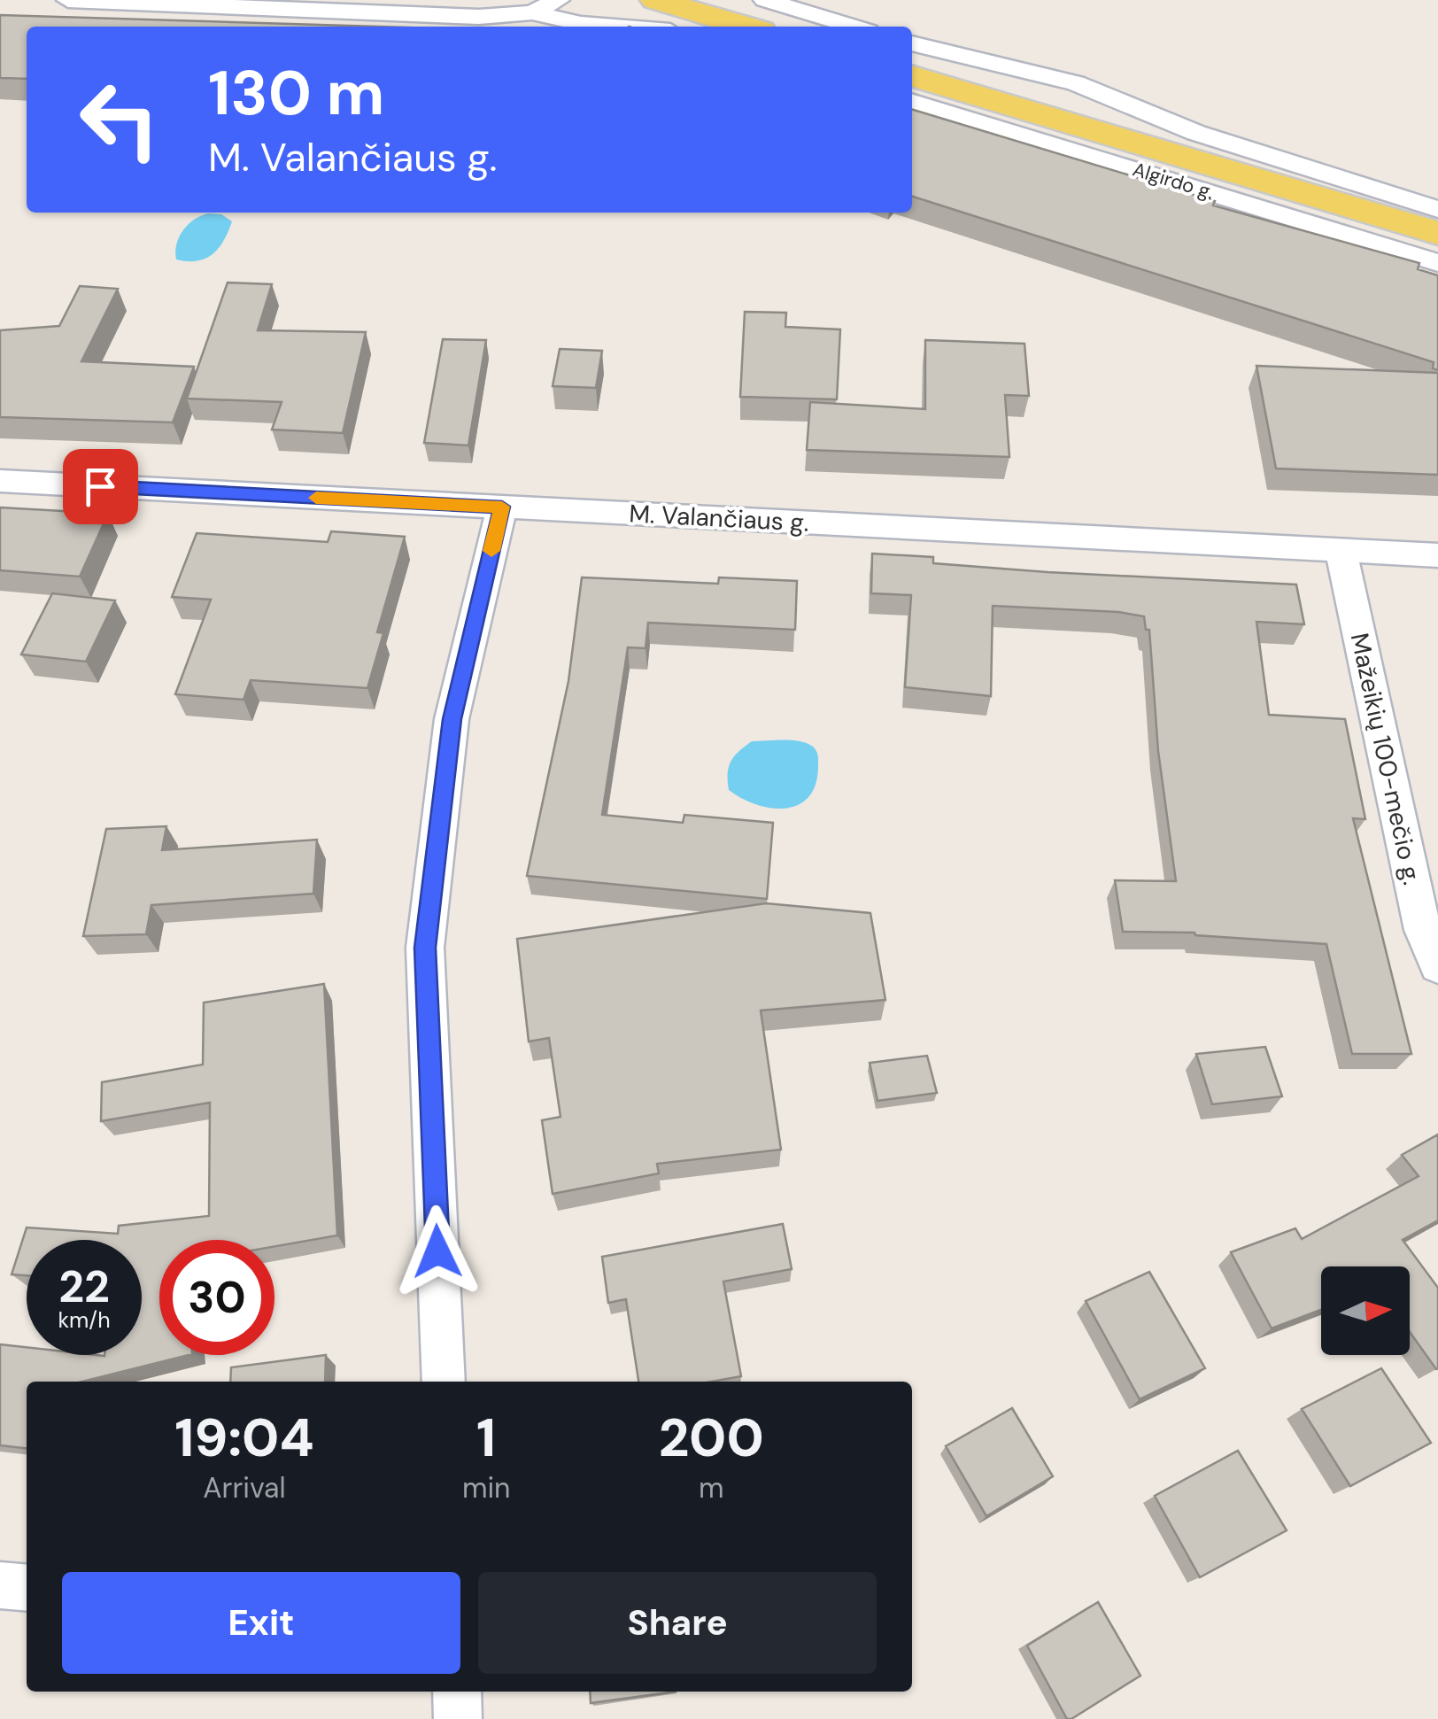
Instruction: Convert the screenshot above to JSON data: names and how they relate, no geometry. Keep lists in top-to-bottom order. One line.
{"streets":{"main road":["Algirdo g."],"street":["M. Valančiaus g.","Mažeikių 100-mečio g."]},"crossings":[["M. Valančiaus g.","Mažeikių 100-mečio g."]],"north":"right","page":{"turn":["130 m","M. Valančiaus g."],"speed":"22 km/h","limit":"30","eta":["19:04","Arrival","1","min","200","m"],"buttons":["Exit","Share"]}}
